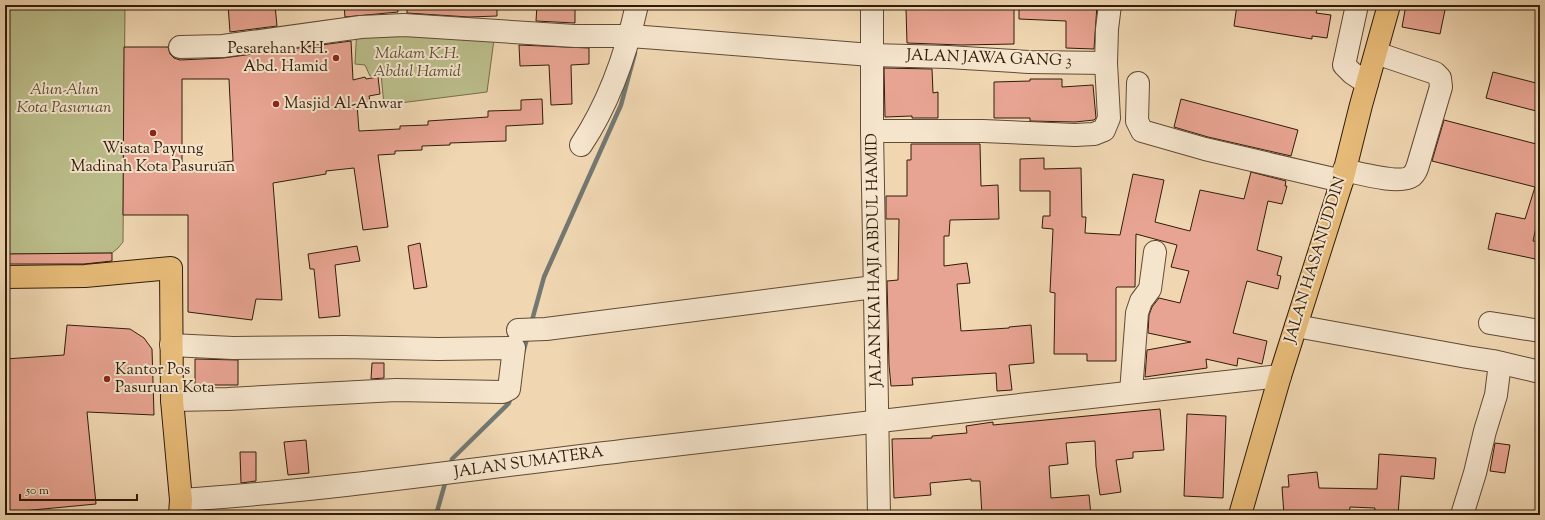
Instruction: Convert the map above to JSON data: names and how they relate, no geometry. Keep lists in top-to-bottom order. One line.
{"streets":{"main road":["JALAN HASANUDDIN"],"street":["JALAN JAWA GANG 3","JALAN KIAI HAJI ABDUL HAMID","JALAN SUMATERA"]},"crossings":[["JALAN JAWA GANG 3","JALAN KIAI HAJI ABDUL HAMID"],["JALAN KIAI HAJI ABDUL HAMID","JALAN SUMATERA"],["JALAN HASANUDDIN","JALAN SUMATERA"]],"parks":["Makam K.H. Abdul Hamid","Alun-Alun Kota Pasuruan"],"places":["Pesarehan KH. Abd. Hamid","Masjid Al-Anwar","Wisata Payung Madinah Kota Pasuruan","Kantor Pos Pasuruan Kota"],"scale_bar":"50 m"}
